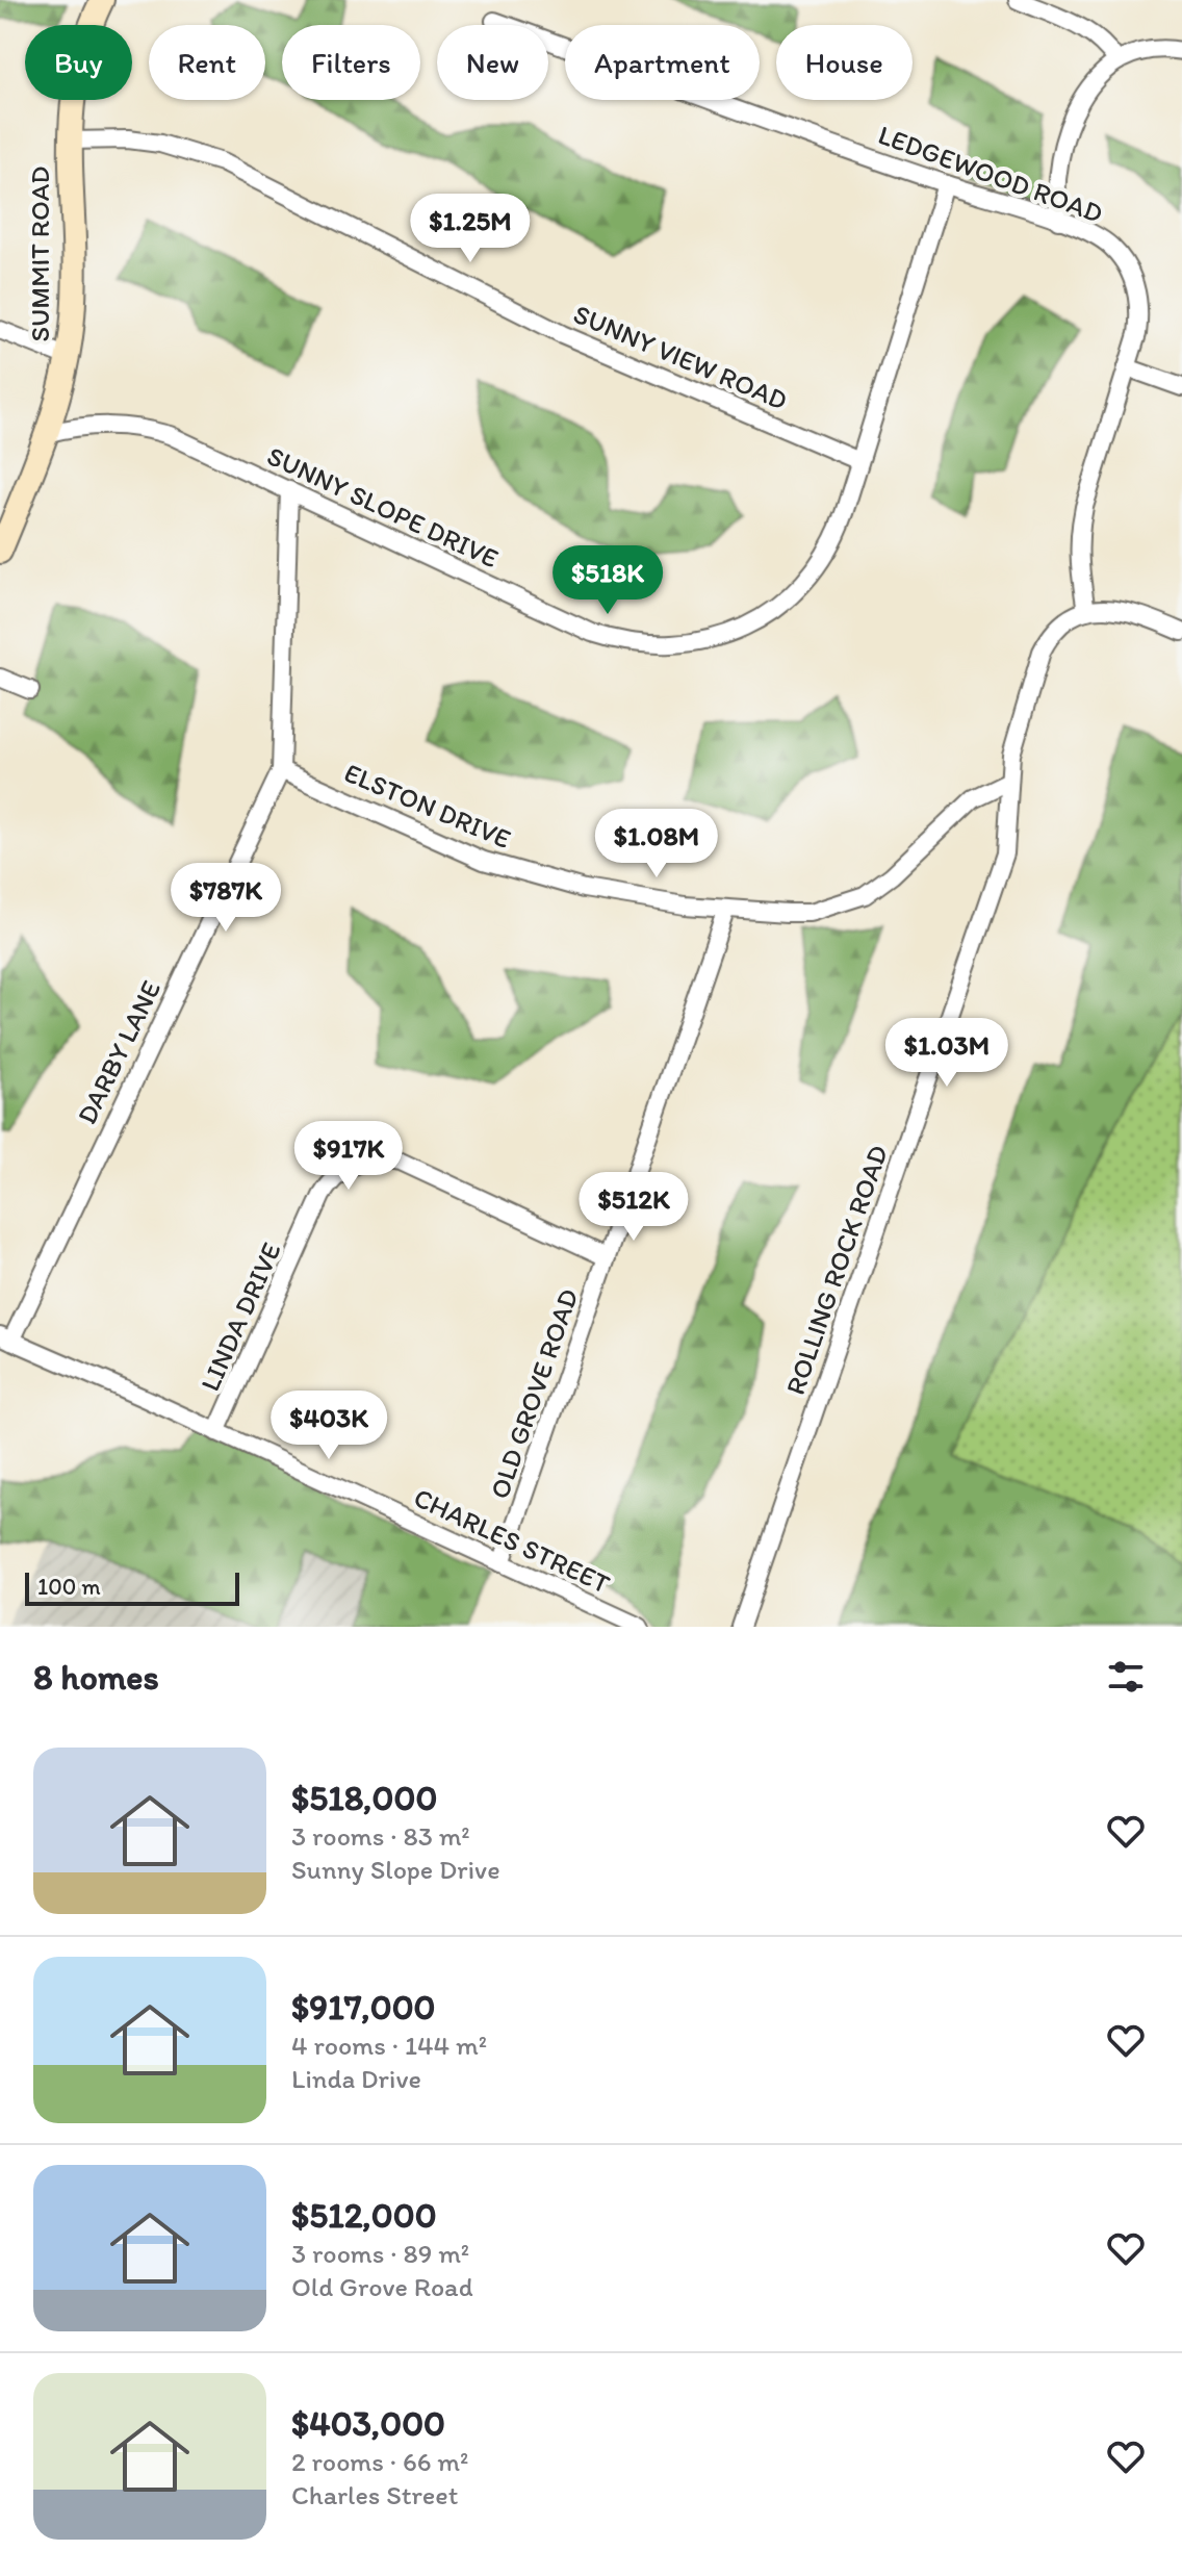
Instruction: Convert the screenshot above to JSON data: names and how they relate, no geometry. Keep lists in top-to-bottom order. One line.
{"streets":{"main road":["SUMMIT ROAD"],"street":["LEDGEWOOD ROAD","SUNNY VIEW ROAD","SUNNY SLOPE DRIVE","ELSTON DRIVE","DARBY LANE","ROLLING ROCK ROAD","LINDA DRIVE","OLD GROVE ROAD","CHARLES STREET"]},"crossings":[["LEDGEWOOD ROAD","SUNNY SLOPE DRIVE"],["LEDGEWOOD ROAD","ROLLING ROCK ROAD"],["SUMMIT ROAD","SUNNY VIEW ROAD"],["SUMMIT ROAD","SUNNY SLOPE DRIVE"],["SUNNY VIEW ROAD","SUNNY SLOPE DRIVE"],["SUNNY SLOPE DRIVE","DARBY LANE"],["ELSTON DRIVE","DARBY LANE"],["ELSTON DRIVE","ROLLING ROCK ROAD"],["ELSTON DRIVE","OLD GROVE ROAD"],["DARBY LANE","CHARLES STREET"],["LINDA DRIVE","OLD GROVE ROAD"],["LINDA DRIVE","CHARLES STREET"],["OLD GROVE ROAD","CHARLES STREET"]],"scale_bar":"100 m","page":{"chip":["Buy","Rent","Filters","New","Apartment","House"],"price":["$1.25M","$518K","$1.08M","$787K","$1.03M","$917K","$512K","$403K"],"scale":"100 m","heading":"8 homes","list":[{"name":"$518,000","note":"3 rooms · 83 m² · Sunny Slope Drive"},{"name":"$917,000","note":"4 rooms · 144 m² · Linda Drive"},{"name":"$512,000","note":"3 rooms · 89 m² · Old Grove Road"},{"name":"$403,000","note":"2 rooms · 66 m² · Charles Street"}]}}
